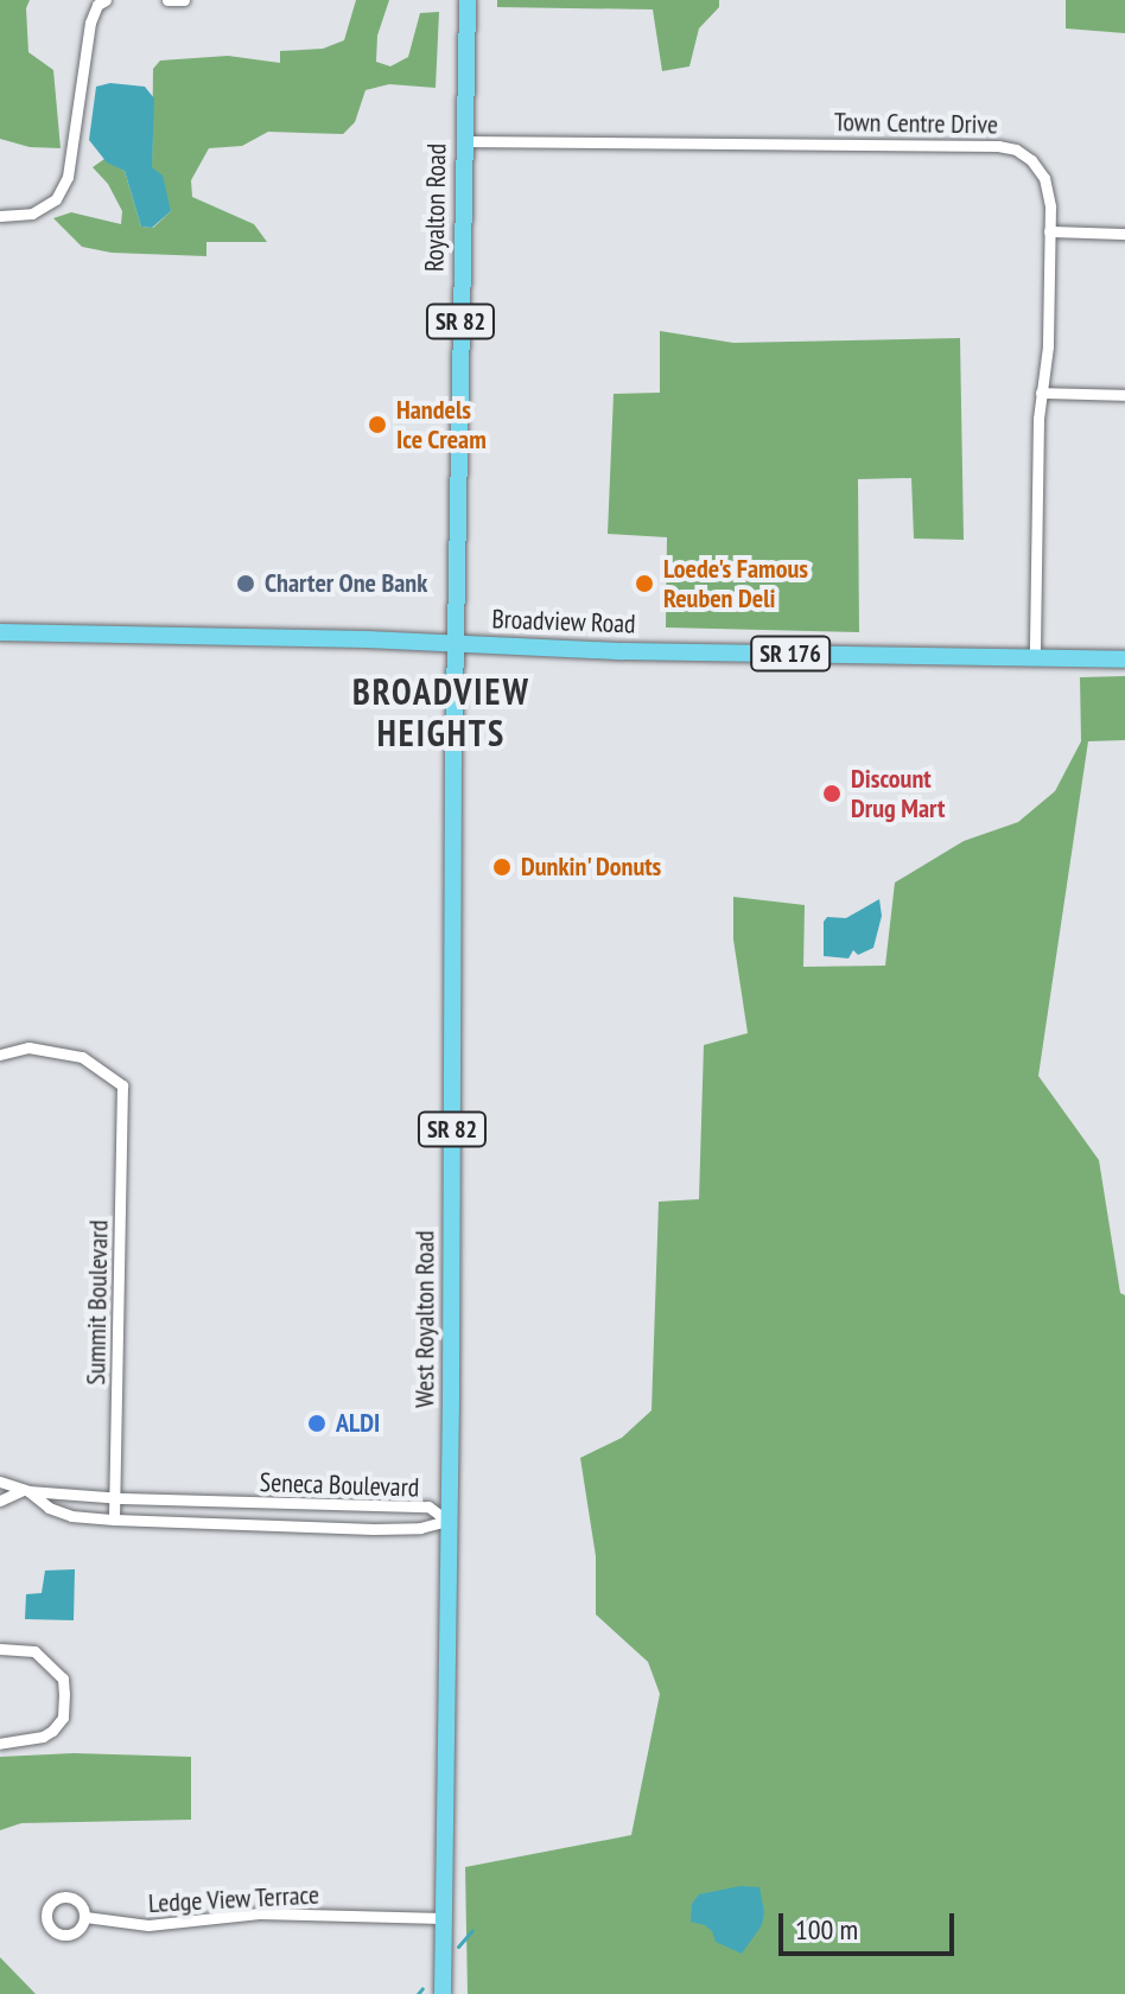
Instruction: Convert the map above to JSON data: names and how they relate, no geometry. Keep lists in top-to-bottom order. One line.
{"streets":{"main road":["Royalton Road","SR 82","Broadview Road","SR 176","West Royalton Road"],"street":["Town Centre Drive","Summit Boulevard","Seneca Boulevard","Ledge View Terrace"]},"crossings":[["Town Centre Drive","Royalton Road"],["Town Centre Drive","Broadview Road"],["Royalton Road","Broadview Road"],["Royalton Road","West Royalton Road"],["Broadview Road","West Royalton Road"],["Summit Boulevard","Seneca Boulevard"],["West Royalton Road","Seneca Boulevard"],["West Royalton Road","Ledge View Terrace"]],"districts":["BROADVIEW HEIGHTS"],"places":["Handels Ice Cream","Charter One Bank","Loede's Famous Reuben Deli","Discount Drug Mart","Dunkin' Donuts","ALDI"],"scale_bar":"100 m"}
